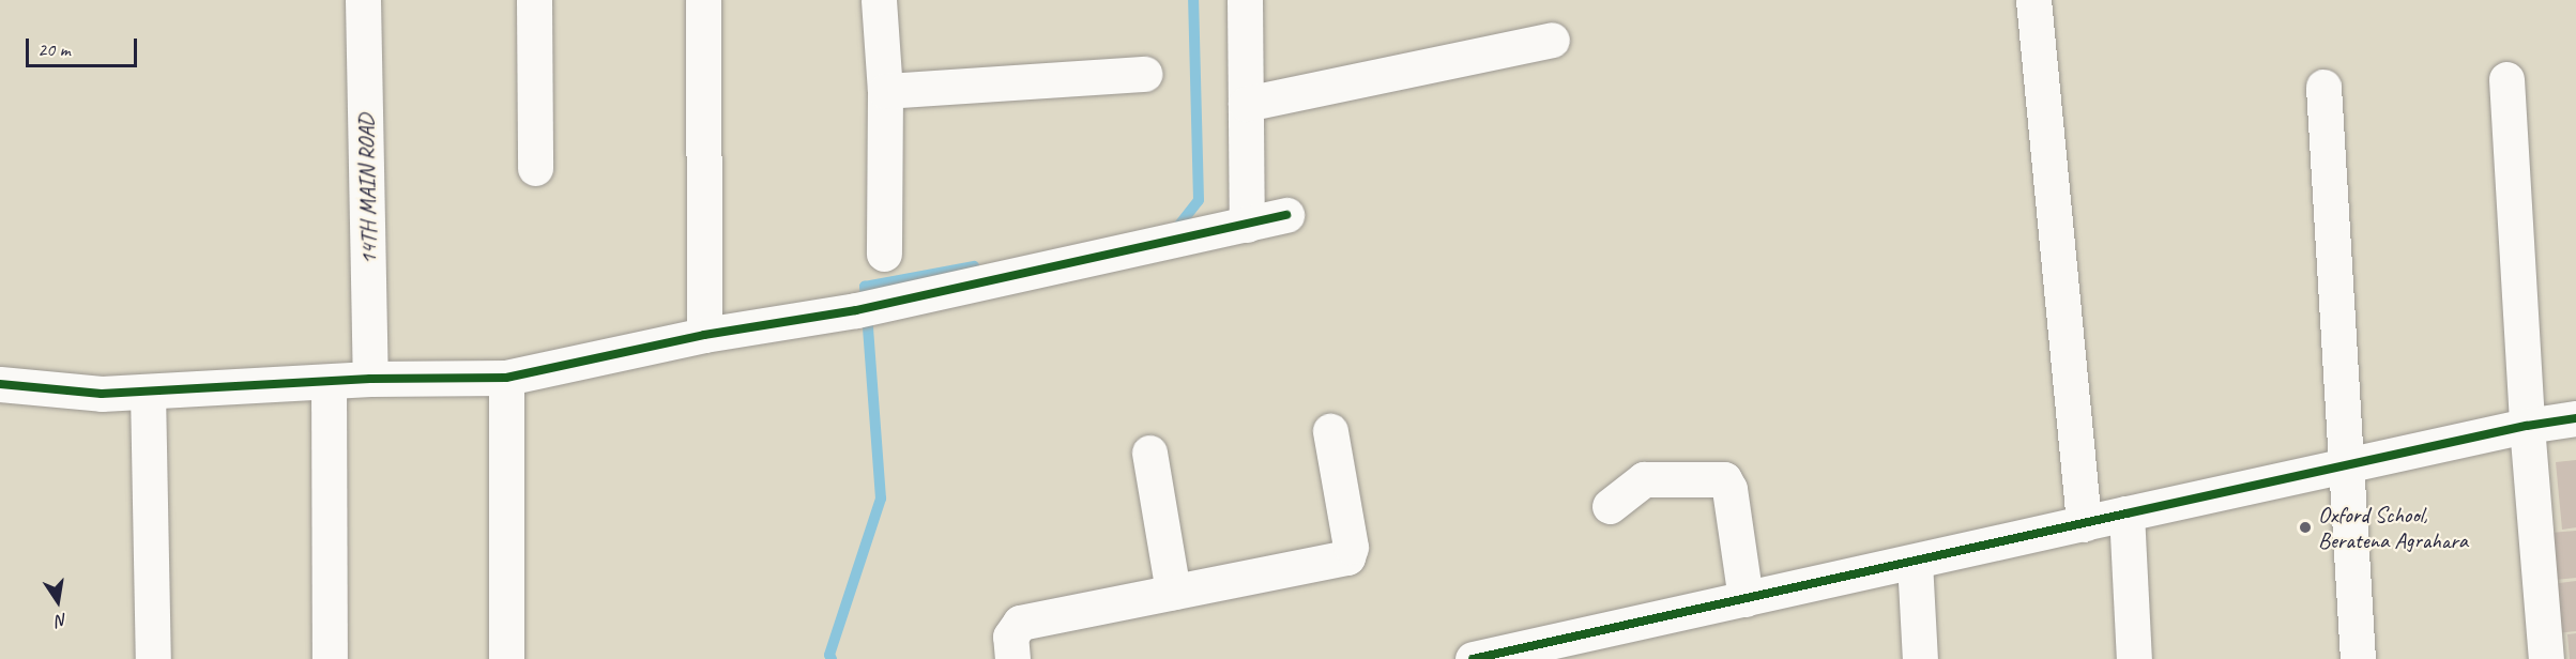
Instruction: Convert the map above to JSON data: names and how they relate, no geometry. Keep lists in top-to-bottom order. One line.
{"streets":{"street":["14TH MAIN ROAD"]},"places":["Oxford School, Beratena Agrahara"],"scale_bar":"20 m","north":"bottom"}
